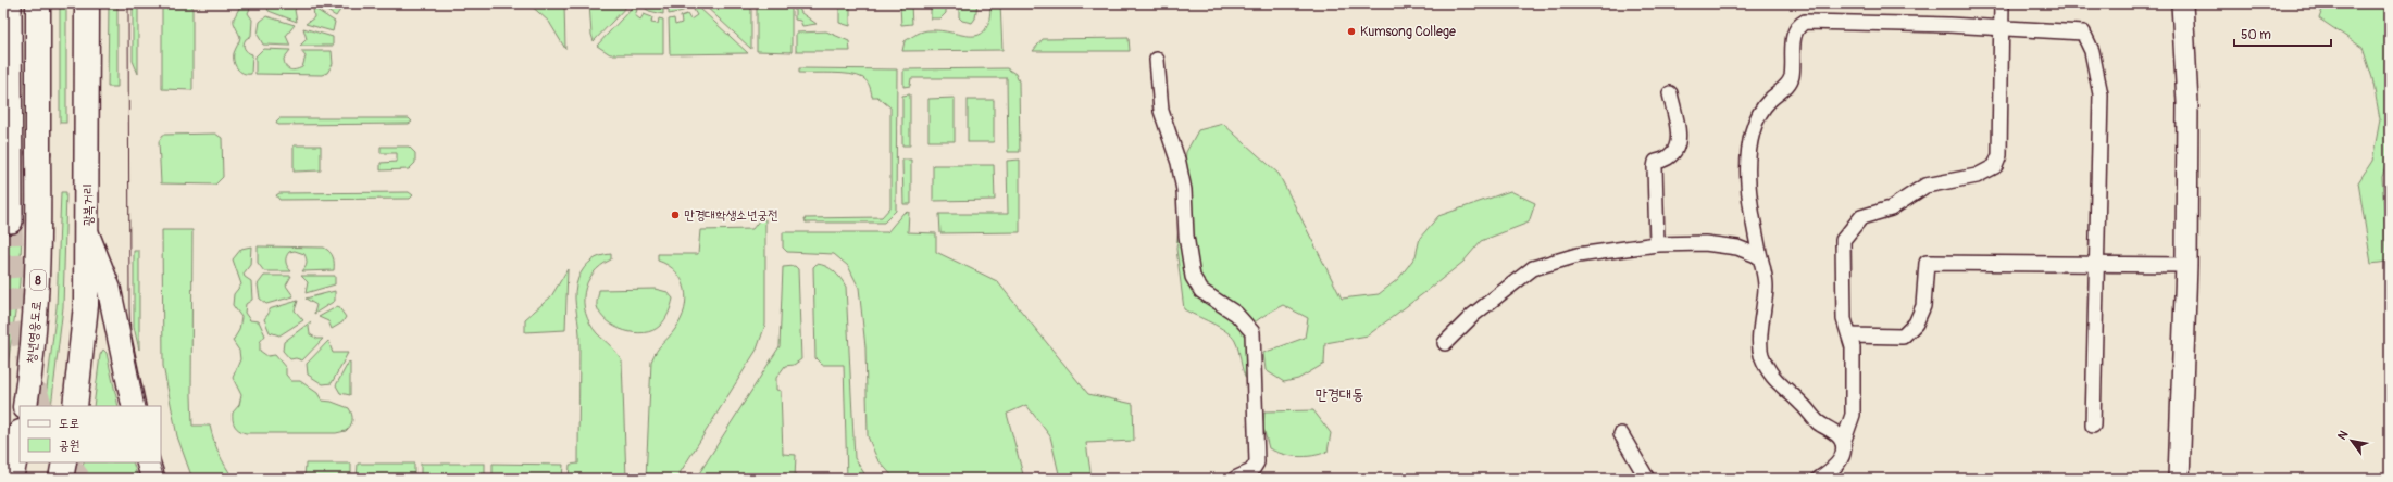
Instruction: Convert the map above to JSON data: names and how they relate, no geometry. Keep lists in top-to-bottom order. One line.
{"streets":{"highway":["광복거리","8","청년영웅도로"]},"districts":["만경대동"],"places":["Kumsong College","만경대학생소년궁전"],"legend":["도로","공원"],"scale_bar":"50 m","north":"top left"}
